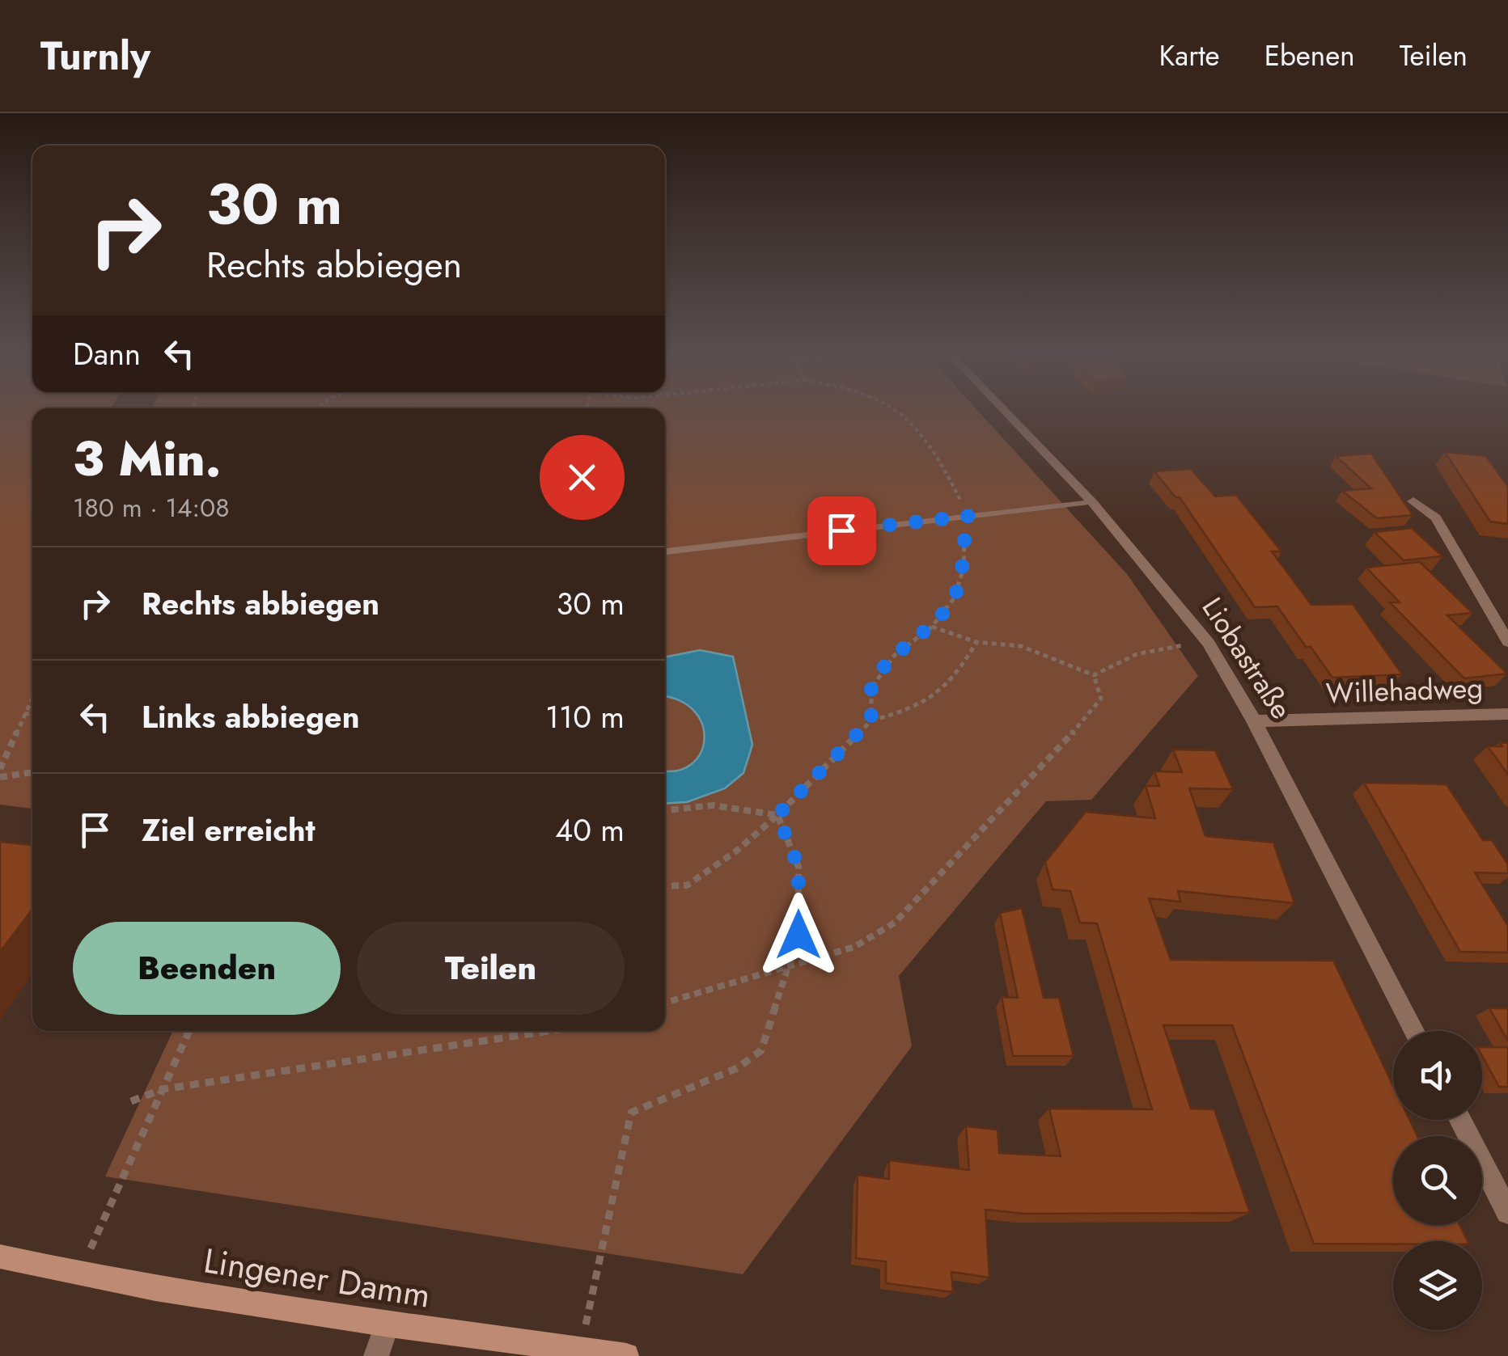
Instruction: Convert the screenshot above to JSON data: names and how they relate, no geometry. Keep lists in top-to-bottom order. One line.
{"streets":{"main road":["Lingener Damm"],"street":["Liobastraße","Willehadweg"]},"crossings":[["Liobastraße","Willehadweg"]],"page":{"header":"Turnly","nav":["Karte","Ebenen","Teilen"],"turn":["30 m","Rechts abbiegen"],"then":"Dann","heading":["3 Min.","180 m · 14:08"],"list":[{"name":"Rechts abbiegen","value":"30 m"},{"name":"Links abbiegen","value":"110 m"},{"name":"Ziel erreicht","value":"40 m"}],"buttons":["Beenden","Teilen"]}}
